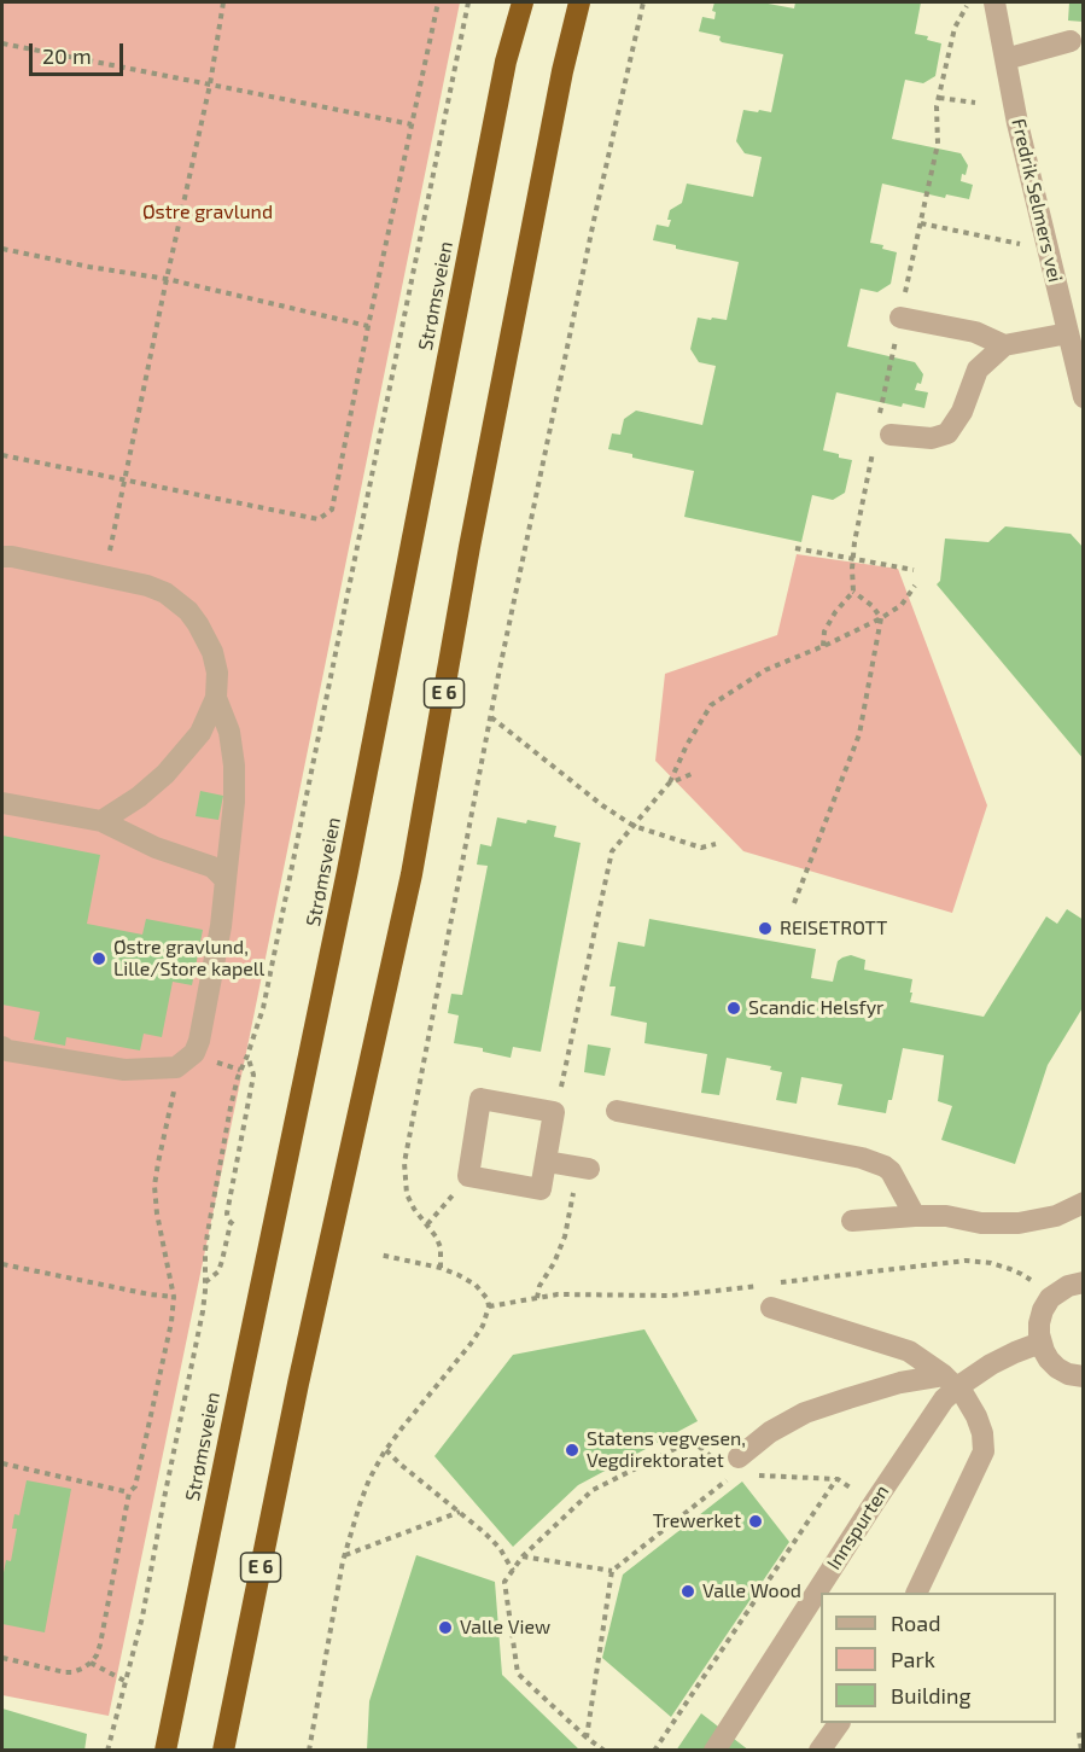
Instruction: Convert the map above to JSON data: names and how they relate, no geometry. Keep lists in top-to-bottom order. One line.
{"streets":{"highway":["Strømsveien","E 6"],"street":["Fredrik Selmers vei","Innspurten"]},"parks":["Østre gravlund"],"places":["REISETROTT","Østre gravlund, Lille/Store kapell","Scandic Helsfyr","Statens vegvesen, Vegdirektoratet","Trewerket","Valle Wood","Valle View"],"legend":["Road","Park","Building"],"scale_bar":"20 m"}
